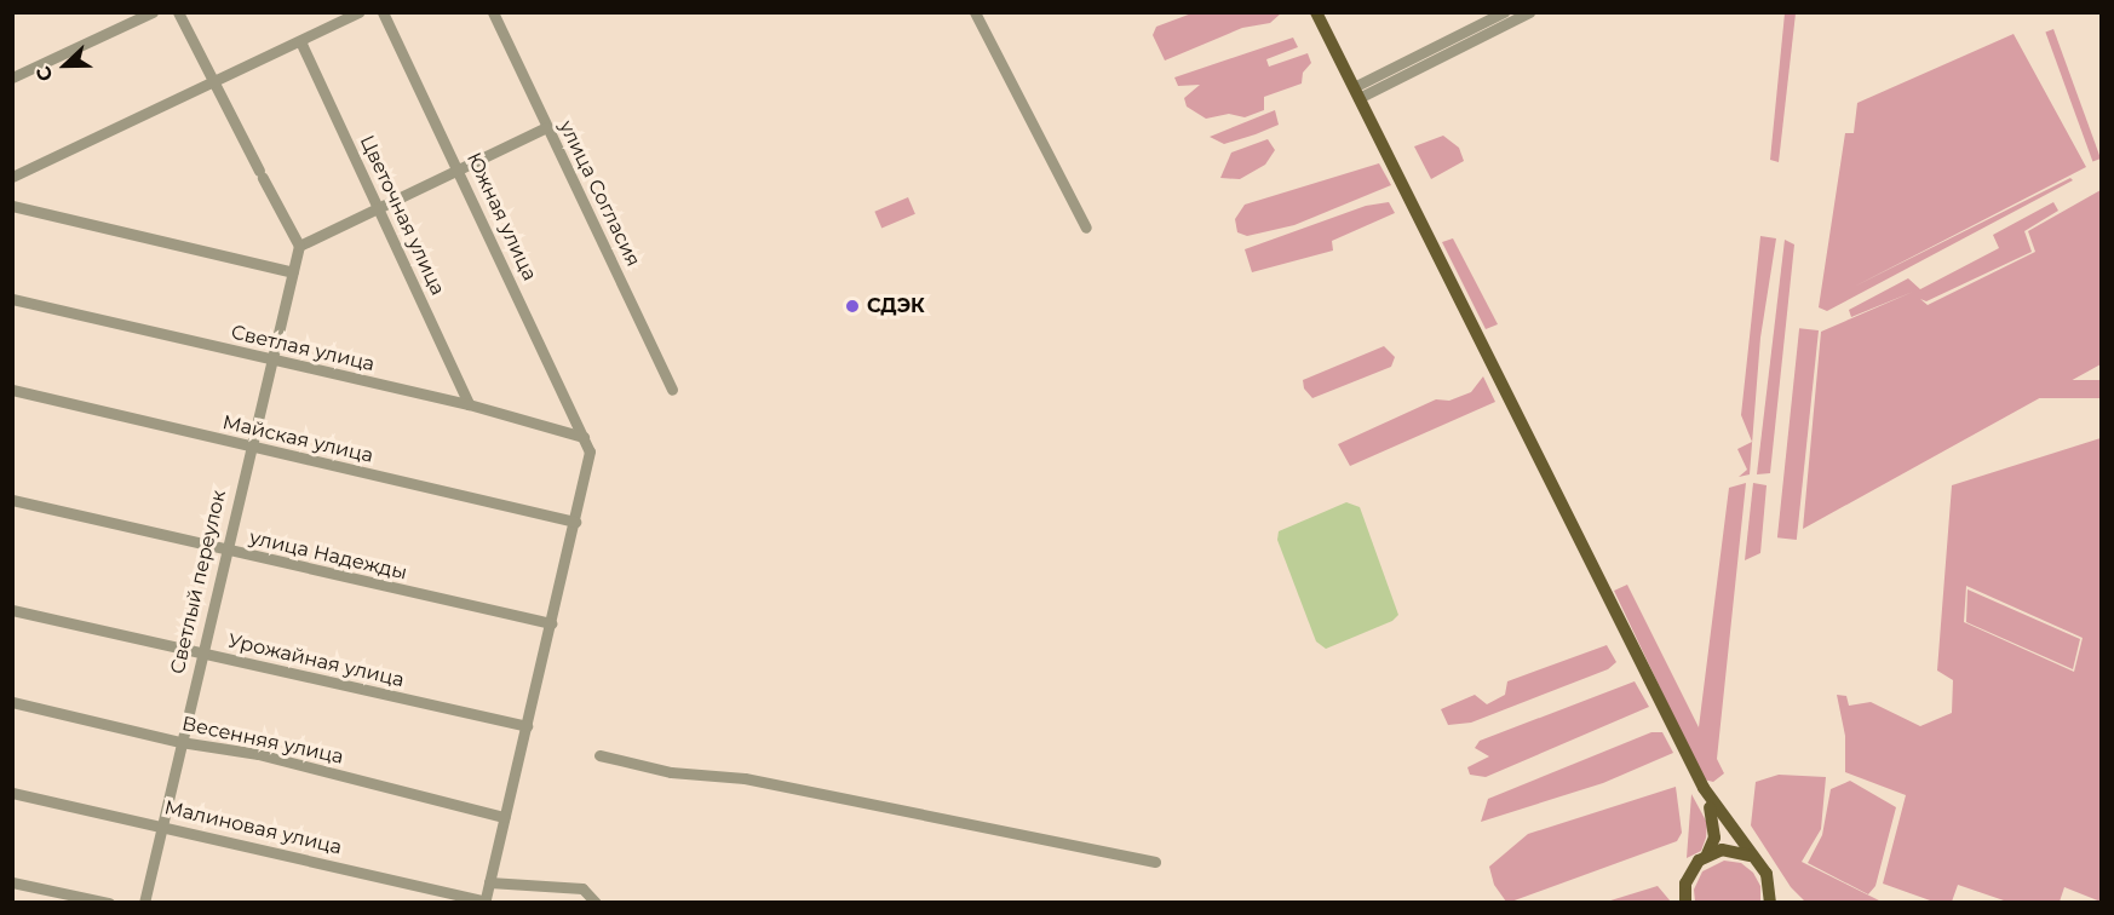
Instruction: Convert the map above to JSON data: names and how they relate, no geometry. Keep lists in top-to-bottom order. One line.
{"streets":{"street":["улица Согласия","Цветочная улица","Южная улица","Светлая улица","Майская улица","улица Надежды","Светлый переулок","Урожайная улица","Весенняя улица","Малиновая улица"]},"crossings":[["Цветочная улица","Светлая улица"],["Южная улица","Светлая улица"],["Светлая улица","Светлый переулок"],["Майская улица","Светлый переулок"],["улица Надежды","Светлый переулок"],["Светлый переулок","Урожайная улица"],["Светлый переулок","Весенняя улица"],["Светлый переулок","Малиновая улица"]],"places":["СДЭК"],"north":"left"}
